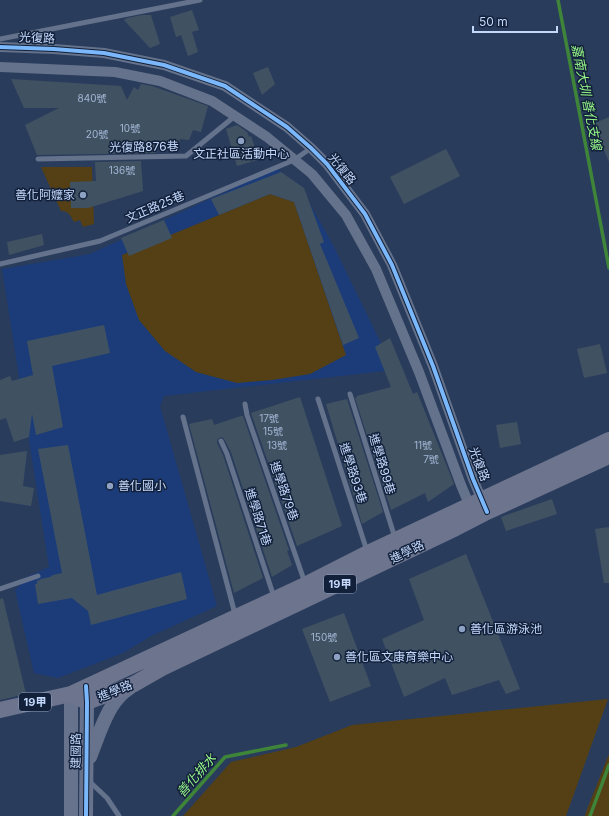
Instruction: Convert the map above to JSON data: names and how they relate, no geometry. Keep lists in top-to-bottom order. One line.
{"streets":{"main road":["進學路","19甲"],"street":["光復路","建國路"],"lane":["光復路876巷","文正路25巷","進學路99巷","進學路93巷","進學路79巷","進學路71巷"]},"crossings":[["光復路","光復路876巷"],["光復路","文正路25巷"],["光復路","進學路"],["進學路99巷","進學路"],["進學路93巷","進學路"],["進學路79巷","進學路"],["進學路71巷","進學路"],["進學路","19甲"],["進學路","建國路"],["19甲","建國路"]],"water":["嘉南大圳 善化支線","善化排水"],"places":["文正社區活動中心","善化阿嬤家","善化國小","善化區游泳池","善化區文康育樂中心"],"house_numbers":["840號","10號","20號","136號","17號","15號","13號","11號","7號","150號"],"scale_bar":"50 m"}
